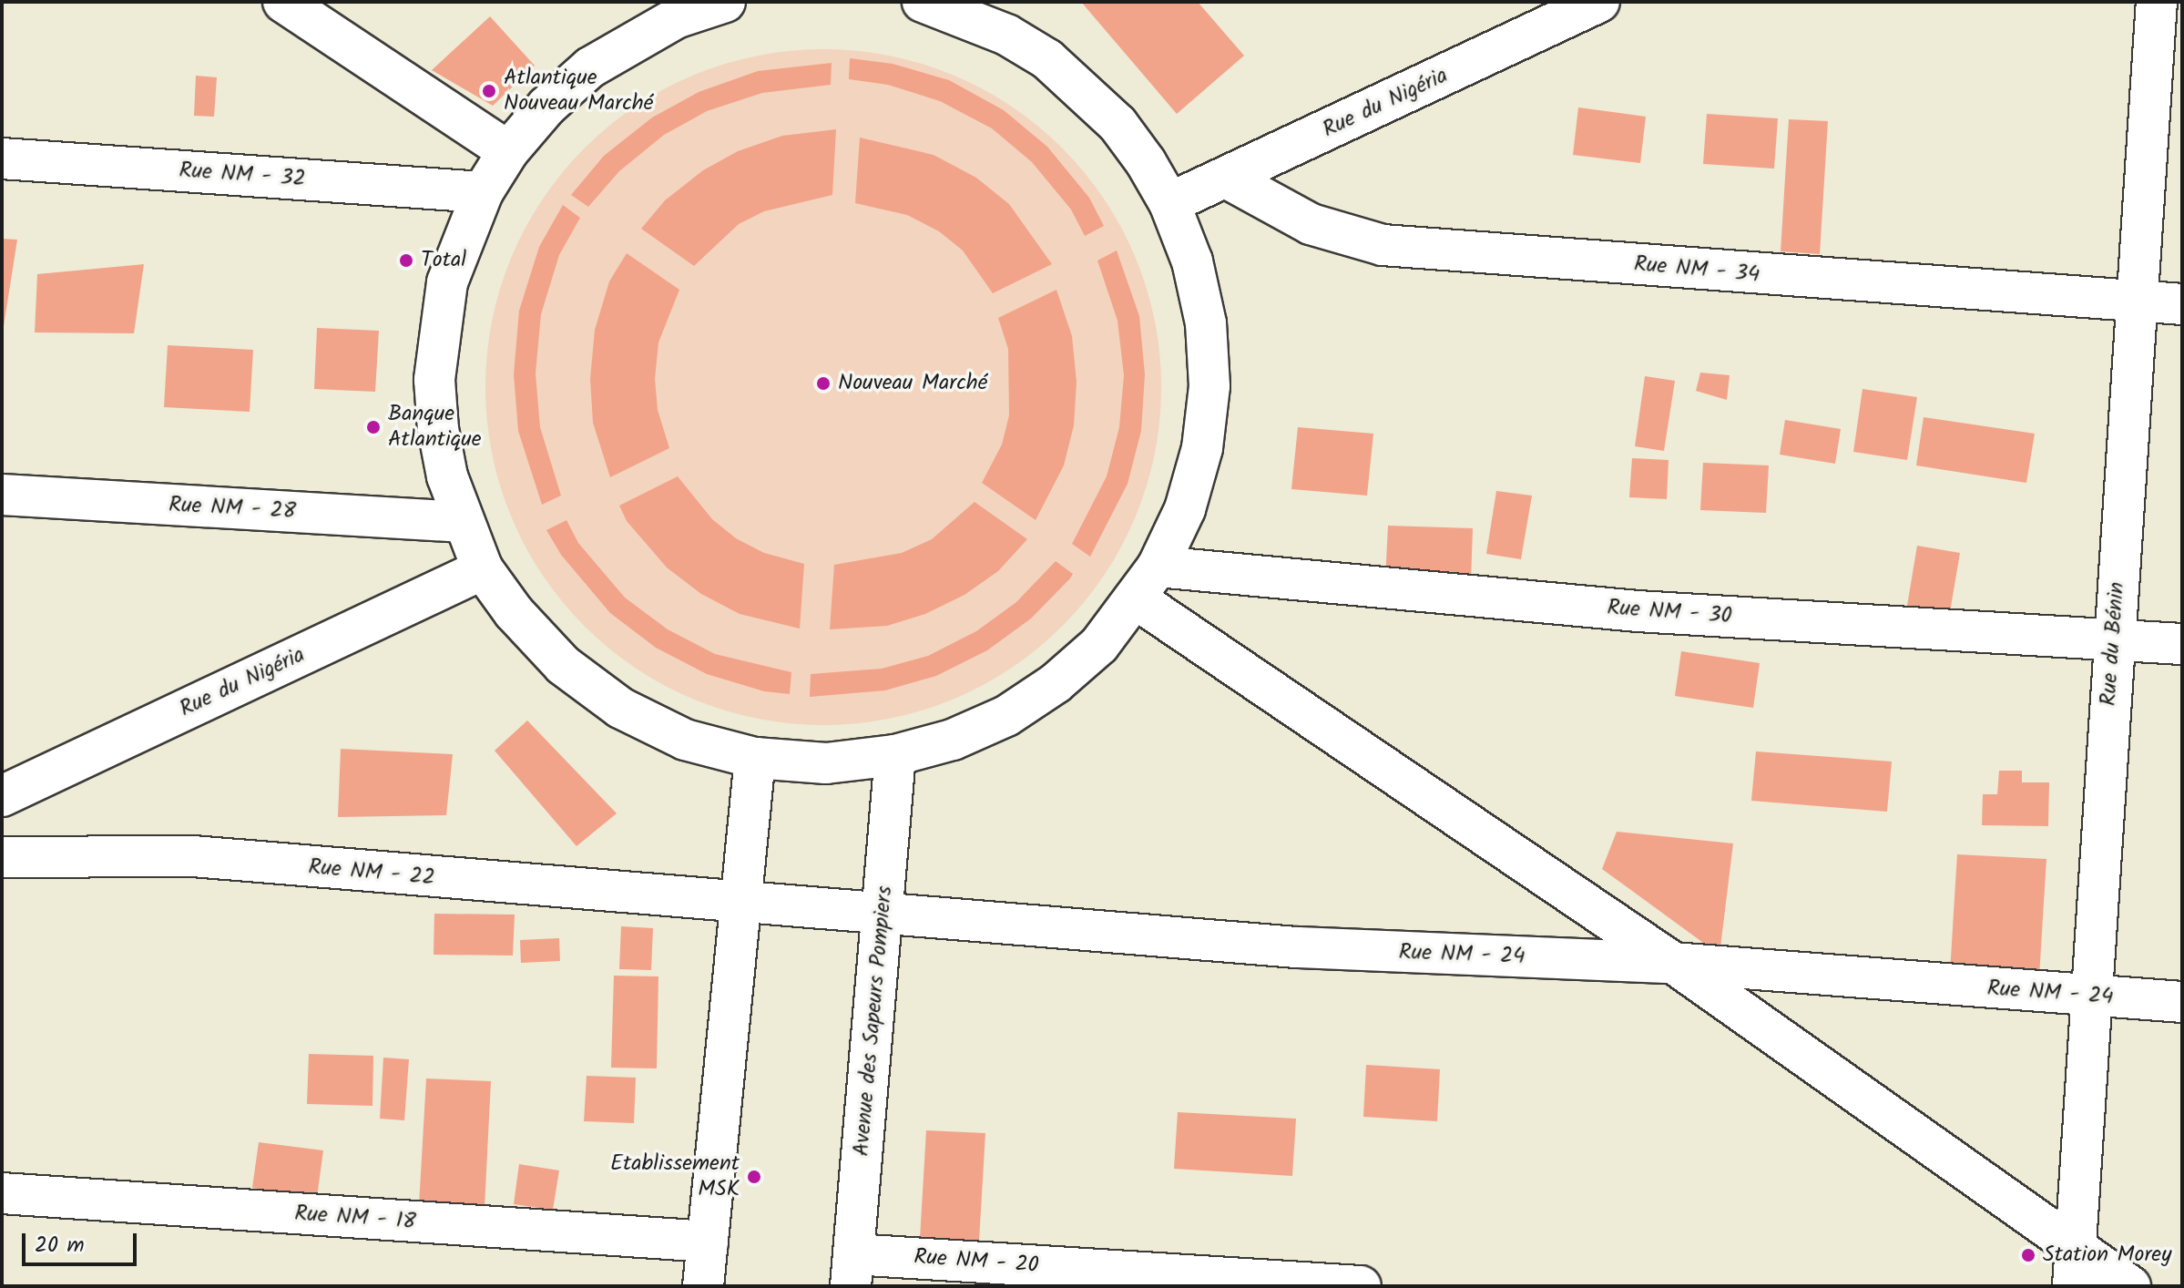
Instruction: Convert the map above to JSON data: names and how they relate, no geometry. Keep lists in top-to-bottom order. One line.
{"streets":{"street":["Rue du Nigéria","Rue NM - 32","Rue NM - 34","Rue NM - 28","Rue NM - 30","Rue du Bénin","Rue NM - 22","Rue NM - 24","Avenue des Sapeurs Pompiers","Rue NM - 18","Rue NM - 20"]},"crossings":[["Rue du Nigéria","Rue NM - 34"],["Rue NM - 34","Rue du Bénin"],["Rue NM - 30","Rue du Bénin"],["Rue du Bénin","Rue NM - 24"],["Rue NM - 22","Rue NM - 24"],["Rue NM - 24","Avenue des Sapeurs Pompiers"],["Avenue des Sapeurs Pompiers","Rue NM - 20"]],"places":["Atlantique Nouveau Marché","Total","Nouveau Marché","Banque Atlantique","Etablissement MSK","Station Morey"],"scale_bar":"20 m"}
